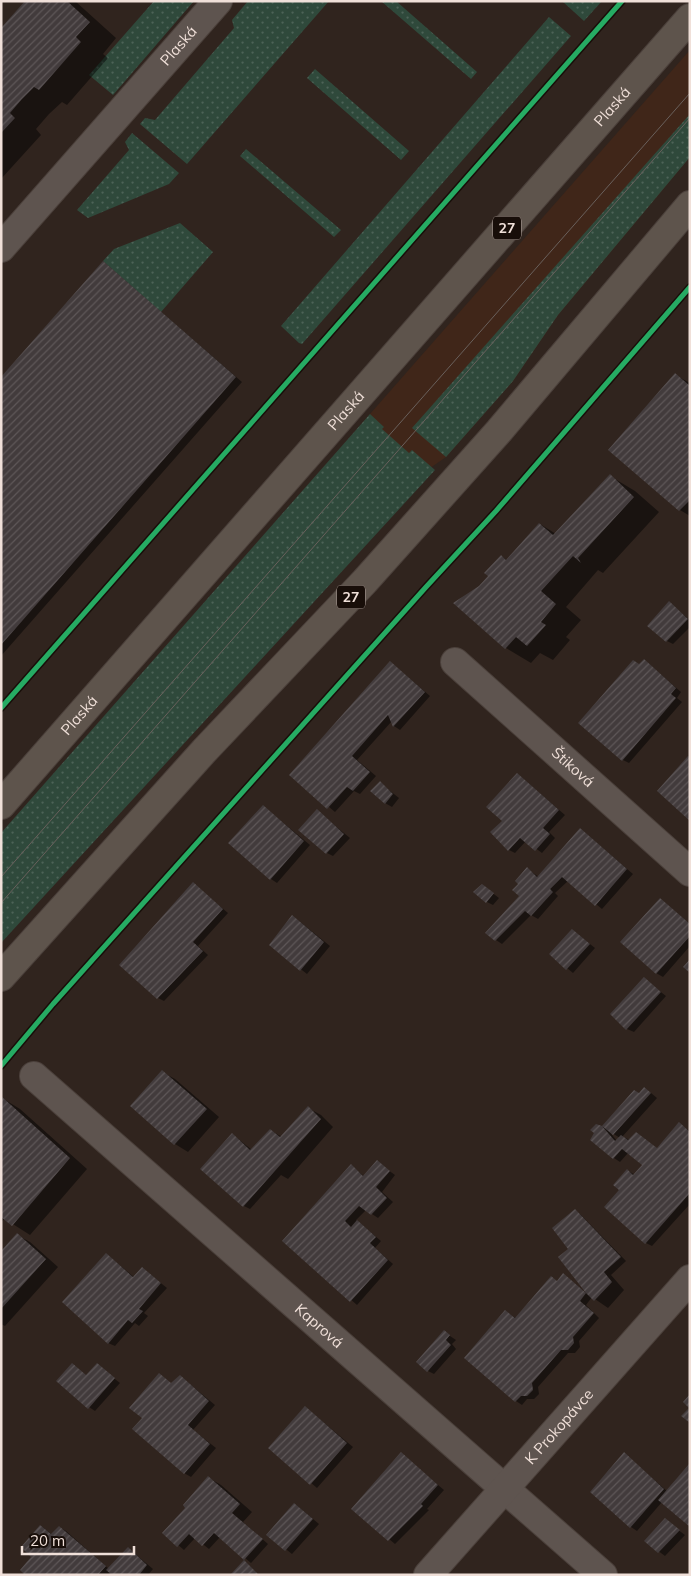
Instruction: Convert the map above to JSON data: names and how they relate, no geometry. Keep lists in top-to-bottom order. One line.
{"streets":{"main road":["Plaská","27"],"street":["Štiková","Kaprová","K Prokopávce"]},"crossings":[["Kaprová","K Prokopávce"]],"scale_bar":"20 m"}
